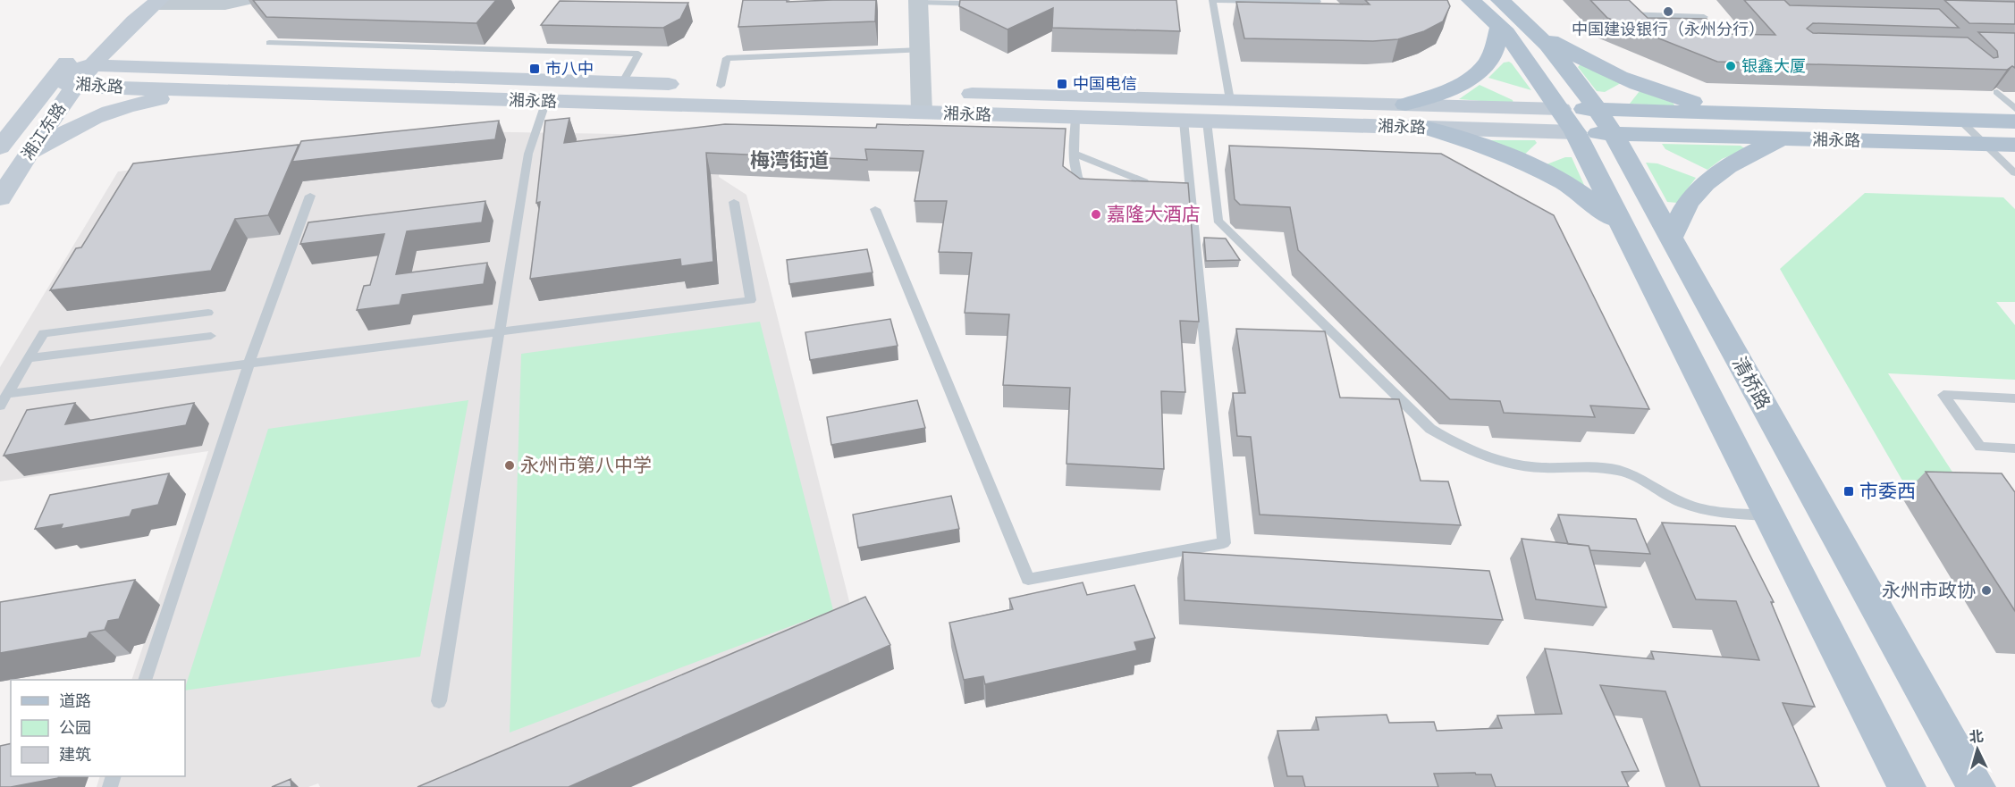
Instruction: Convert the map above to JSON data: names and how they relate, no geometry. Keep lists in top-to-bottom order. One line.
{"streets":{"main road":["湘永路","湘江东路","清桥路"]},"crossings":[["湘永路","湘江东路"],["湘永路","清桥路"]],"districts":["梅湾街道"],"places":{"other":["中国建设银行（永州分行）","银鑫大厦","嘉隆大酒店","永州市第八中学","永州市政协"],"transit":["市八中","中国电信","市委西"]},"legend":["道路","公园","建筑"],"north":"top"}
